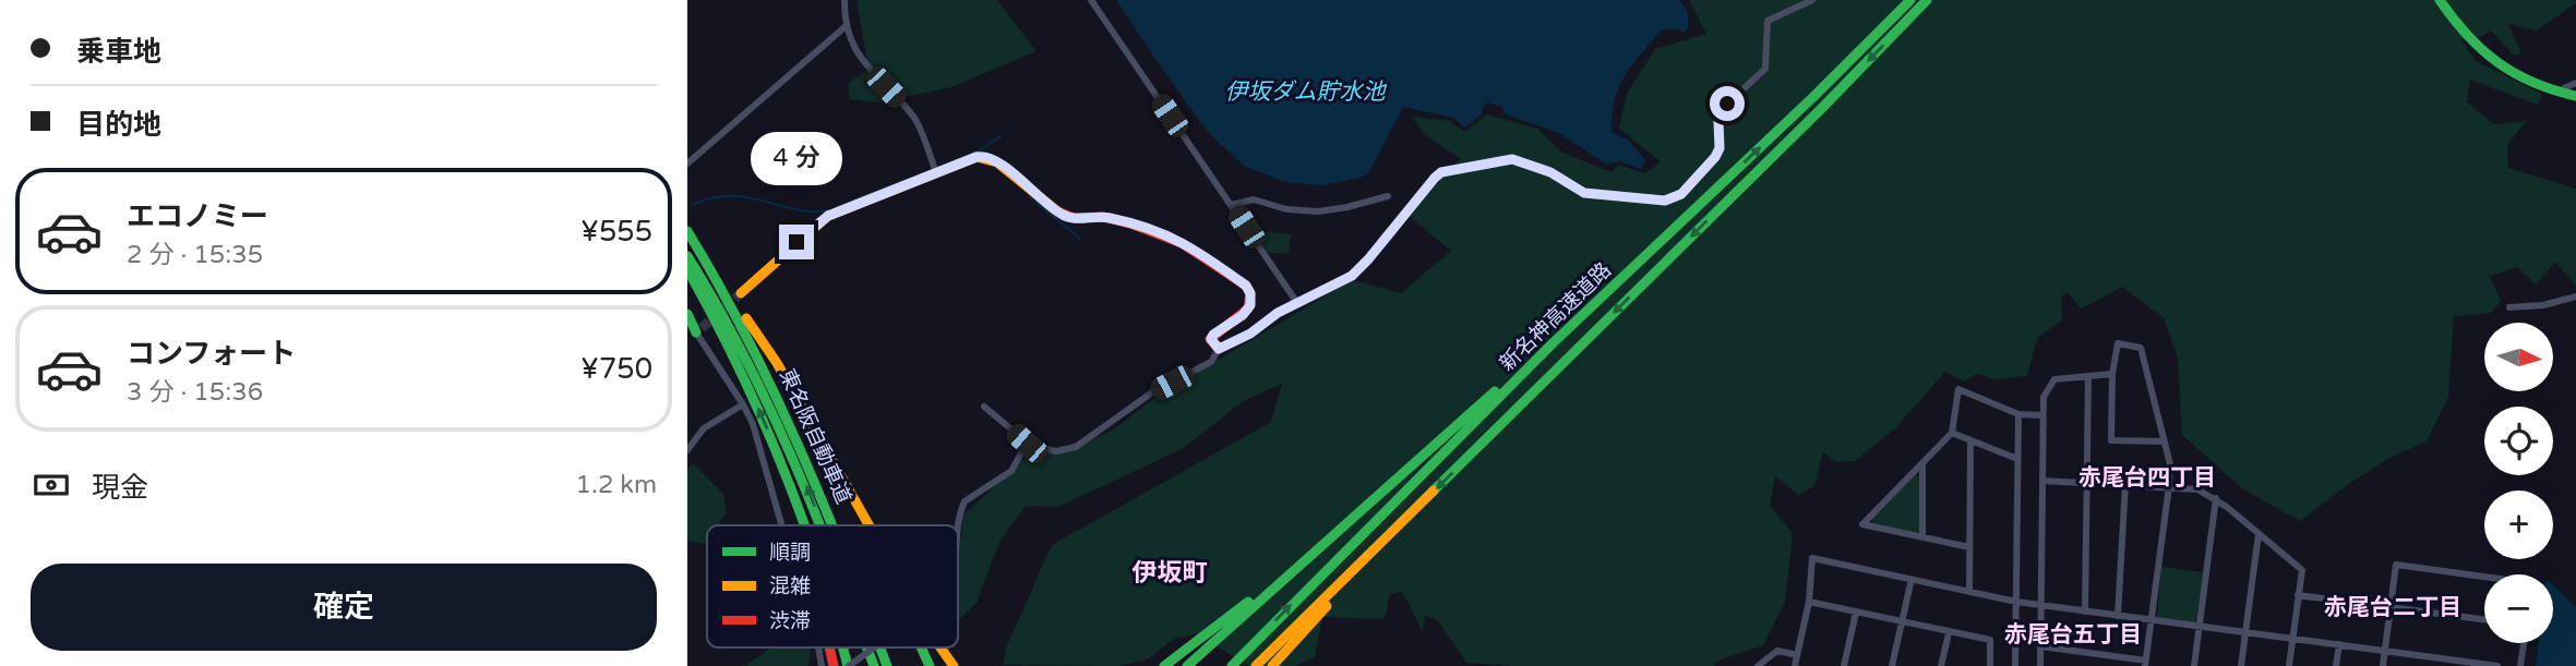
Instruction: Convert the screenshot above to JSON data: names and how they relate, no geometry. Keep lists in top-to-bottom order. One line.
{"streets":{"main road":["新名神高速道路","東名阪自動車道"]},"districts":["赤尾台四丁目","伊坂町","赤尾台二丁目","赤尾台五丁目"],"water":["伊坂ダム貯水池"],"legend":["順調","混雑","渋滞"],"north":"right","page":{"banner":["乗車地","目的地"],"bubble":"4 分","list":[{"name":"エコノミー","note":"2 分 · 15:35","value":"¥555"},{"name":"コンフォート","note":"3 分 · 15:36","value":"¥750"}],"map_buttons":["+","−"],"pay":["現金","1.2 km"],"buttons":"確定"}}
